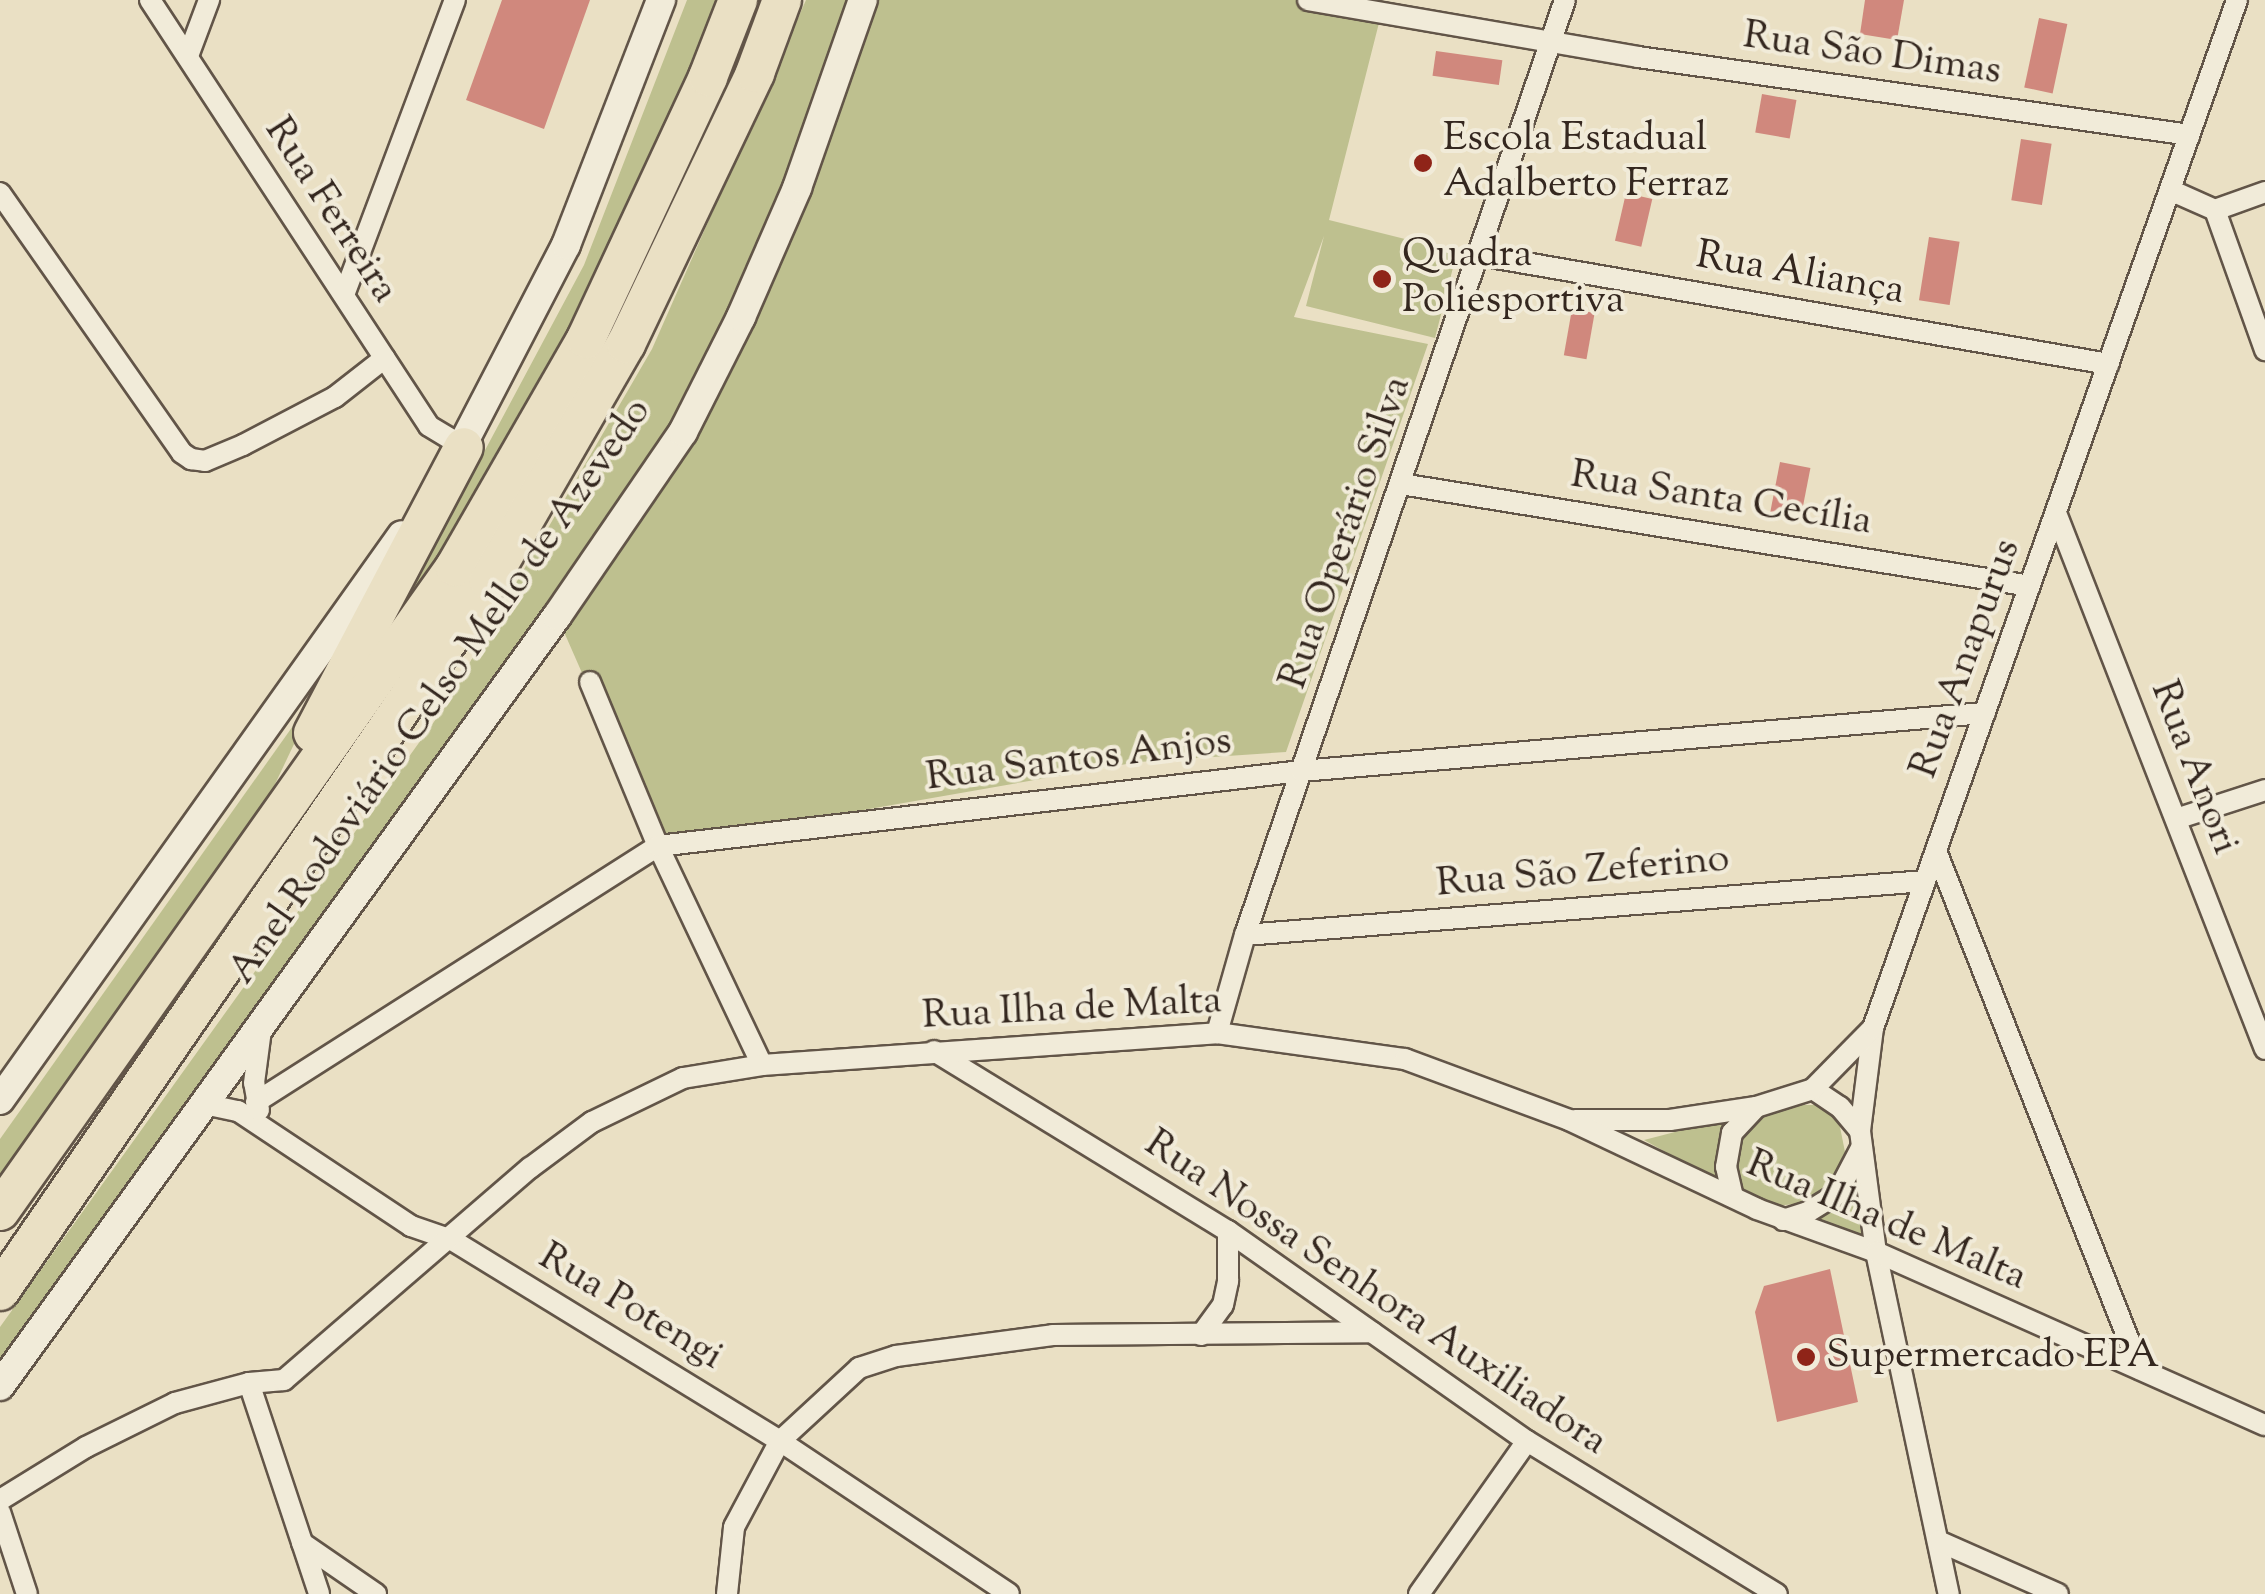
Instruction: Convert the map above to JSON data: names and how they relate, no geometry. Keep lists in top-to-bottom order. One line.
{"streets":{"highway":["Anel Rodoviário Celso Mello de Azevedo"],"street":["Rua São Dimas","Rua Ferreira","Rua Aliança","Rua Santa Cecília","Rua Operário Silva","Rua Anapurus","Rua Santos Anjos","Rua Anori","Rua São Zeferino","Rua Ilha de Malta","Rua Nossa Senhora Auxiliadora","Rua Potengi"]},"crossings":[["Rua São Dimas","Rua Operário Silva"],["Rua São Dimas","Rua Anapurus"],["Rua Aliança","Rua Operário Silva"],["Rua Aliança","Rua Anapurus"],["Rua Santa Cecília","Rua Operário Silva"],["Rua Santa Cecília","Rua Anapurus"],["Rua Operário Silva","Rua Santos Anjos"],["Rua Operário Silva","Rua São Zeferino"],["Rua Operário Silva","Rua Ilha de Malta"],["Rua Anapurus","Rua Santos Anjos"],["Rua Anapurus","Rua Anori"],["Rua Anapurus","Rua São Zeferino"],["Rua Anapurus","Rua Ilha de Malta"],["Anel Rodoviário Celso Mello de Azevedo","Rua Potengi"],["Rua Ilha de Malta","Rua Nossa Senhora Auxiliadora"],["Rua Ilha de Malta","Rua Potengi"]],"places":["Escola Estadual Adalberto Ferraz","Quadra Poliesportiva","Supermercado EPA"]}
